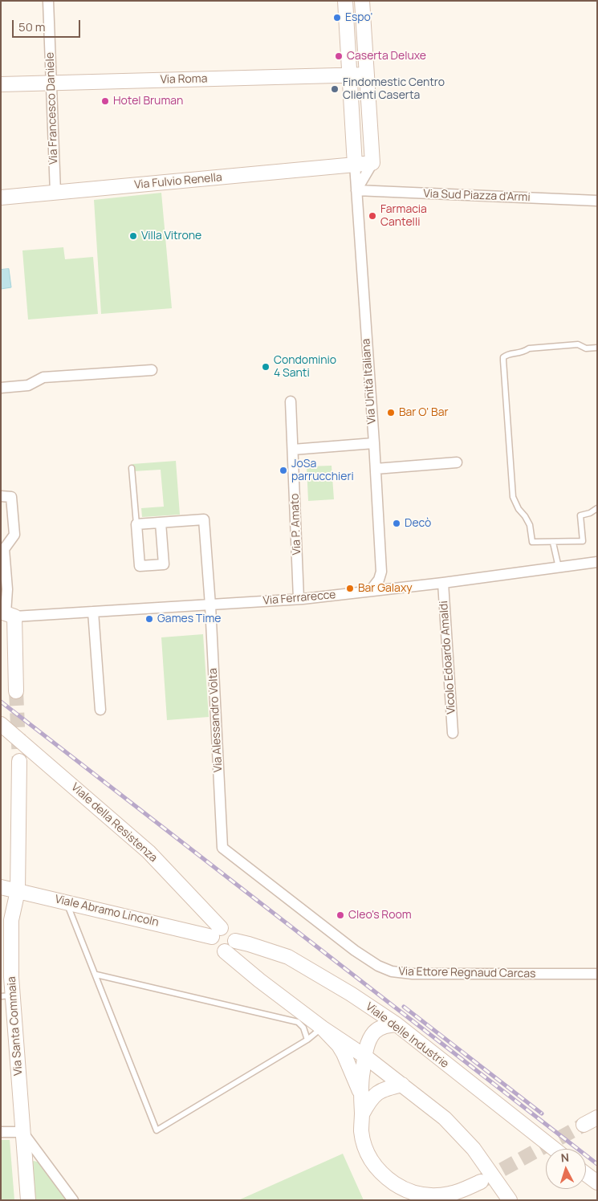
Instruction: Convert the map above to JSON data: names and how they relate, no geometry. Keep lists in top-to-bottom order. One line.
{"streets":{"street":["Via Roma","Via Francesco Daniele","Via Fulvio Renella","Via Sud Piazza d'Armi","Via Unità Italiana","Via P. Amato","Via Ferrarecce","Vicolo Edoardo Amaldi","Via Alessandro Volta","Viale della Resistenza","Viale Abramo Lincoln","Via Ettore Regnaud Carcas","Via Santa Commaia","Viale delle Industrie"]},"crossings":[["Via Roma","Via Francesco Daniele"],["Via Roma","Via Unità Italiana"],["Via Francesco Daniele","Via Fulvio Renella"],["Via Fulvio Renella","Via Unità Italiana"],["Via Sud Piazza d'Armi","Via Unità Italiana"],["Via P. Amato","Via Ferrarecce"],["Via Ferrarecce","Vicolo Edoardo Amaldi"],["Via Ferrarecce","Via Alessandro Volta"],["Via Alessandro Volta","Via Ettore Regnaud Carcas"],["Viale della Resistenza","Viale Abramo Lincoln"],["Viale della Resistenza","Viale delle Industrie"],["Viale Abramo Lincoln","Via Santa Commaia"],["Viale Abramo Lincoln","Viale delle Industrie"]],"places":["Espo'","Caserta Deluxe","Findomestic Centro Clienti Caserta","Hotel Bruman","Farmacia Cantelli","Villa Vitrone","Condominio 4 Santi","Bar O' Bar","JoSa parrucchieri","Decò","Bar Galaxy","Games Time","Cleo's Room"],"scale_bar":"50 m","north":"top"}
